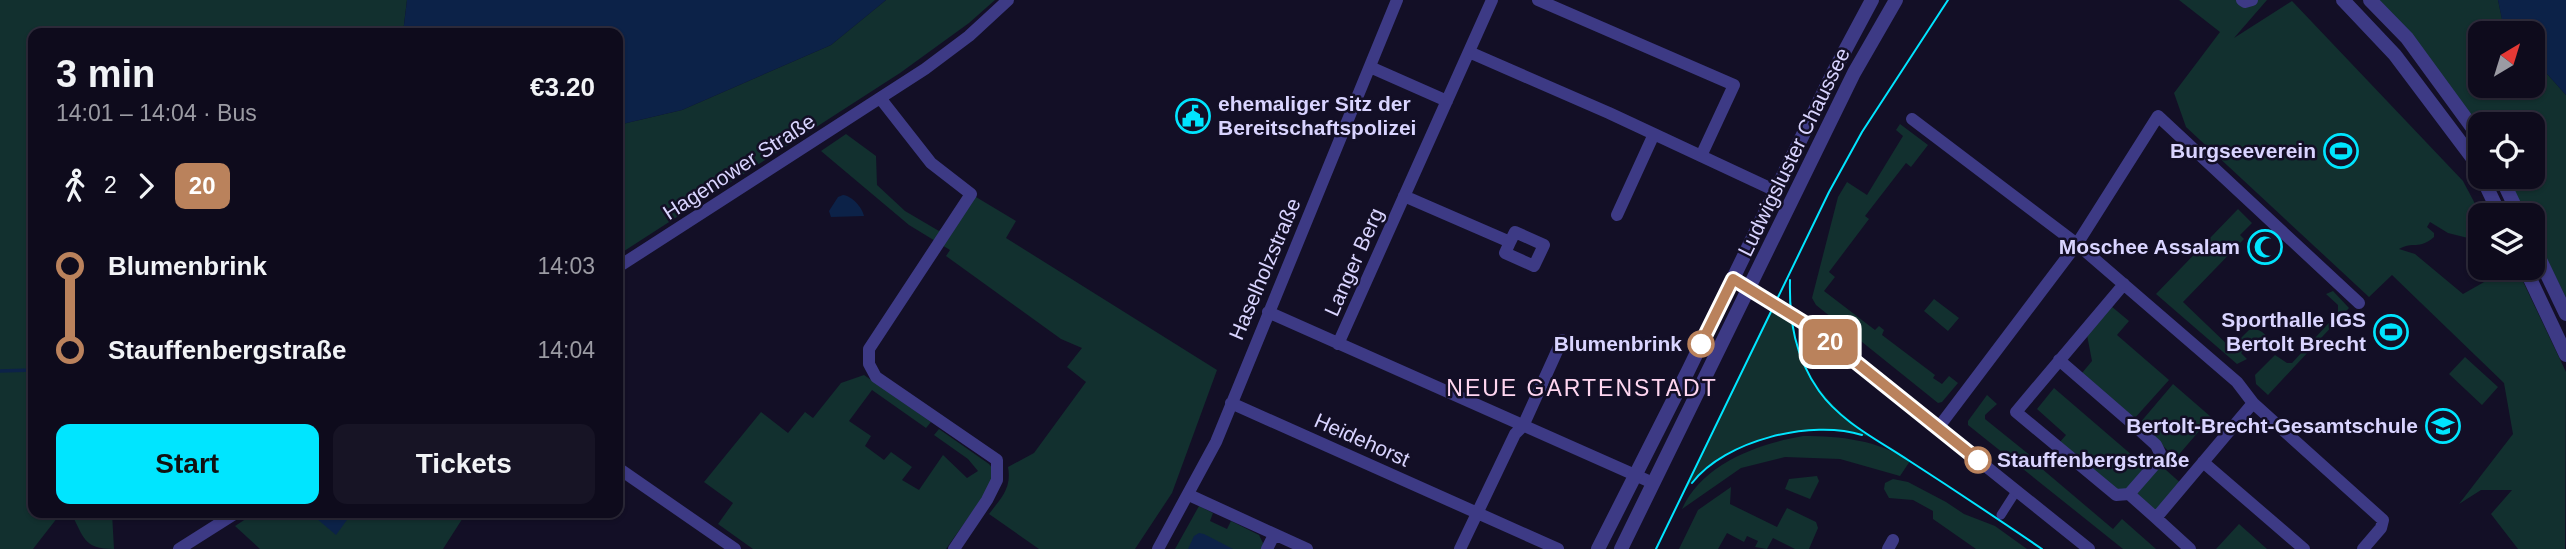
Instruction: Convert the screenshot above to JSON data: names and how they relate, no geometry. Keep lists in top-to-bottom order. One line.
{"streets":{"street":["Ludwigsluster Chaussee","Hagenower Straße","Langer Berg","Haselholzstraße","Heidehorst"]},"crossings":[["Ludwigsluster Chaussee","Langer Berg"],["Langer Berg","Haselholzstraße"],["Haselholzstraße","Heidehorst"]],"districts":["NEUE GARTENSTADT"],"places":{"public building":["ehemaliger Sitz der Bereitschaftspolizei"],"sports":["Burgseeverein","Sporthalle IGS Bertolt Brecht"],"mosque":["Moschee Assalam"],"other":["Blumenbrink","Stauffenbergstraße"],"school or university":["Bertolt-Brecht-Gesamtschule"]},"lines":["bus line 20"],"north":"top right","page":{"on_map":"20","heading":["3 min","14:01 – 14:04 · Bus","€3.20"],"legs":["2","20"],"list":[{"name":"Blumenbrink","value":"14:03"},{"name":"Stauffenbergstraße","value":"14:04"}],"buttons":["Start","Tickets"]}}
